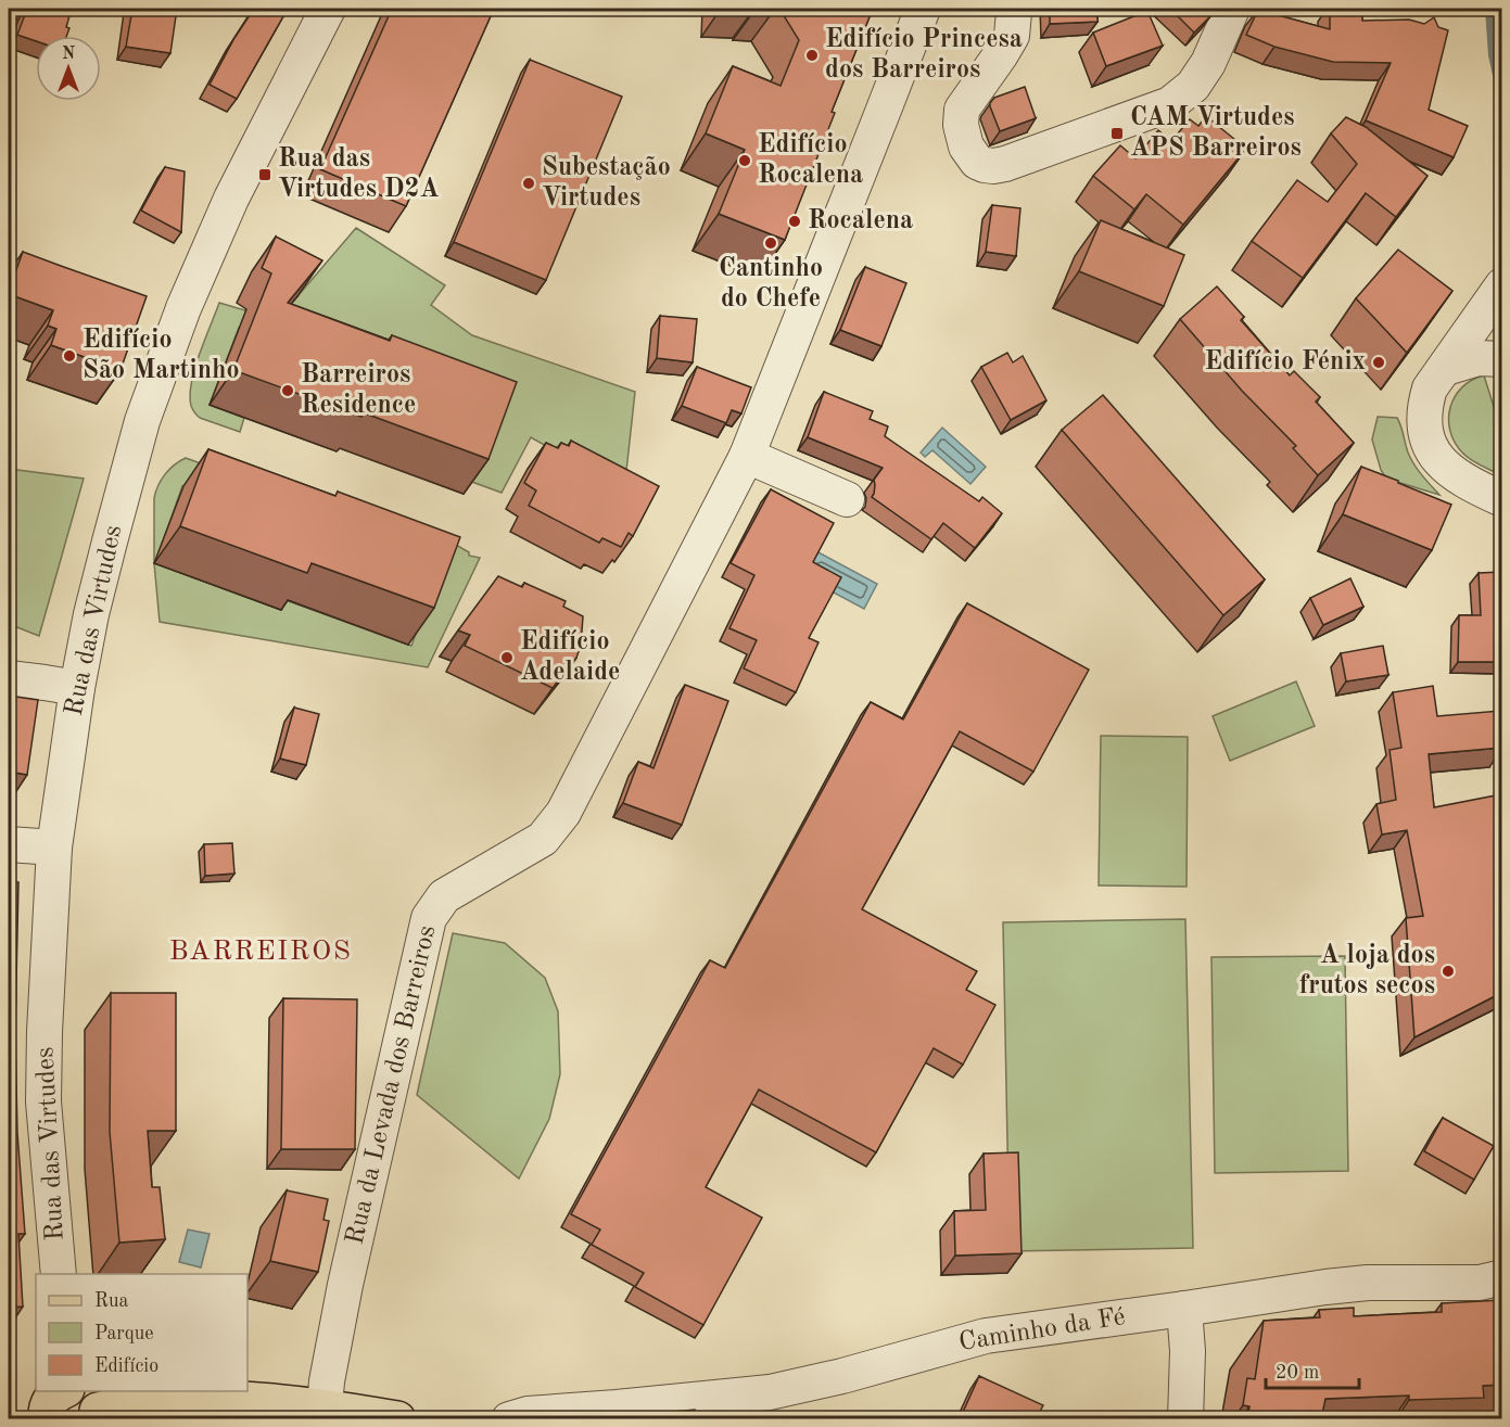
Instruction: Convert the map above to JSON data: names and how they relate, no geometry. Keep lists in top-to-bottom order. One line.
{"streets":{"street":["Rua das Virtudes","Rua da Levada dos Barreiros","Caminho da Fé"]},"districts":["BARREIROS"],"places":{"other":["Edifício Princesa dos Barreiros","Edifício Rocalena","Subestação Virtudes","Rocalena","Cantinho do Chefe","Edifício São Martinho","Edifício Fénix","Barreiros Residence","Edifício Adelaide","A loja dos frutos secos"],"transit":["CAM Virtudes APS Barreiros","Rua das Virtudes D2A"]},"legend":["Rua","Parque","Edifício"],"scale_bar":"20 m","north":"top"}
